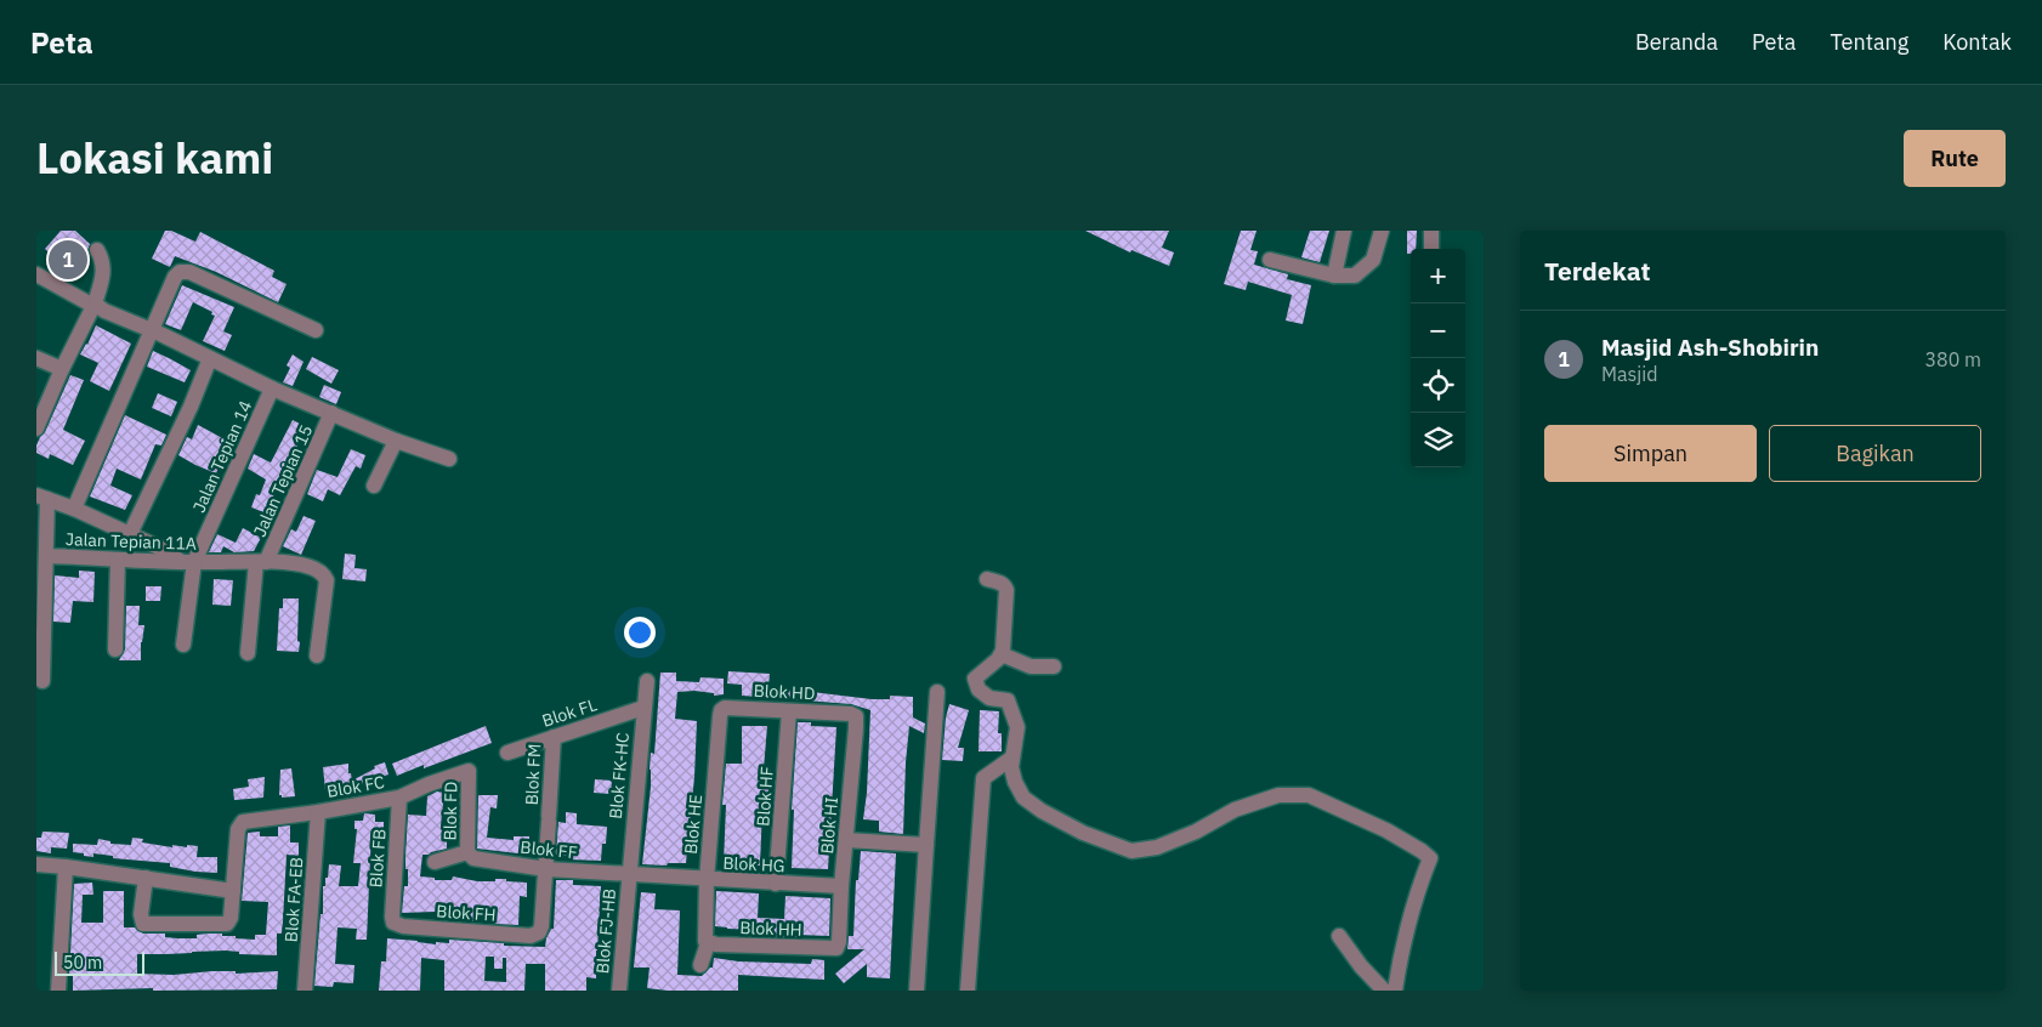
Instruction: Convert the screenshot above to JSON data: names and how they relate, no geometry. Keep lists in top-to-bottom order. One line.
{"streets":{"street":["Jalan Tepian 14","Jalan Tepian 15","Jalan Tepian 11A","Blok HD","Blok FL","Blok FM","Blok FK-HC","Blok FC","Blok HF","Blok FD","Blok HE","Blok HI","Blok FF","Blok FB","Blok HG","Blok FA-EB","Blok FH","Blok HH","Blok FJ-HB"]},"crossings":[["Jalan Tepian 14","Jalan Tepian 11A"],["Jalan Tepian 15","Jalan Tepian 11A"],["Blok HD","Blok HF"],["Blok HD","Blok HE"],["Blok HD","Blok HI"],["Blok FL","Blok FM"],["Blok FL","Blok FK-HC"],["Blok FM","Blok FF"],["Blok FM","Blok FH"],["Blok FK-HC","Blok FF"],["Blok FK-HC","Blok HG"],["Blok FK-HC","Blok FJ-HB"],["Blok FC","Blok FD"],["Blok FC","Blok FB"],["Blok FC","Blok FA-EB"],["Blok HF","Blok HG"],["Blok FD","Blok FF"],["Blok FD","Blok FB"],["Blok HE","Blok HG"],["Blok HE","Blok HH"],["Blok HI","Blok HG"],["Blok HI","Blok HH"],["Blok FF","Blok HG"],["Blok FF","Blok FJ-HB"],["Blok FB","Blok FH"],["Blok HG","Blok FJ-HB"]],"scale_bar":"50 m","page":{"header":"Peta","nav":["Beranda","Peta","Tentang","Kontak"],"title":"Lokasi kami","buttons":["Rute",["Simpan","Bagikan"]],"heading":"Terdekat","pins":"1","map_buttons":["+","−"],"list":[{"mark":"1","name":"Masjid Ash-Shobirin","note":"Masjid","value":"380 m"}],"scale":"50 m"}}
